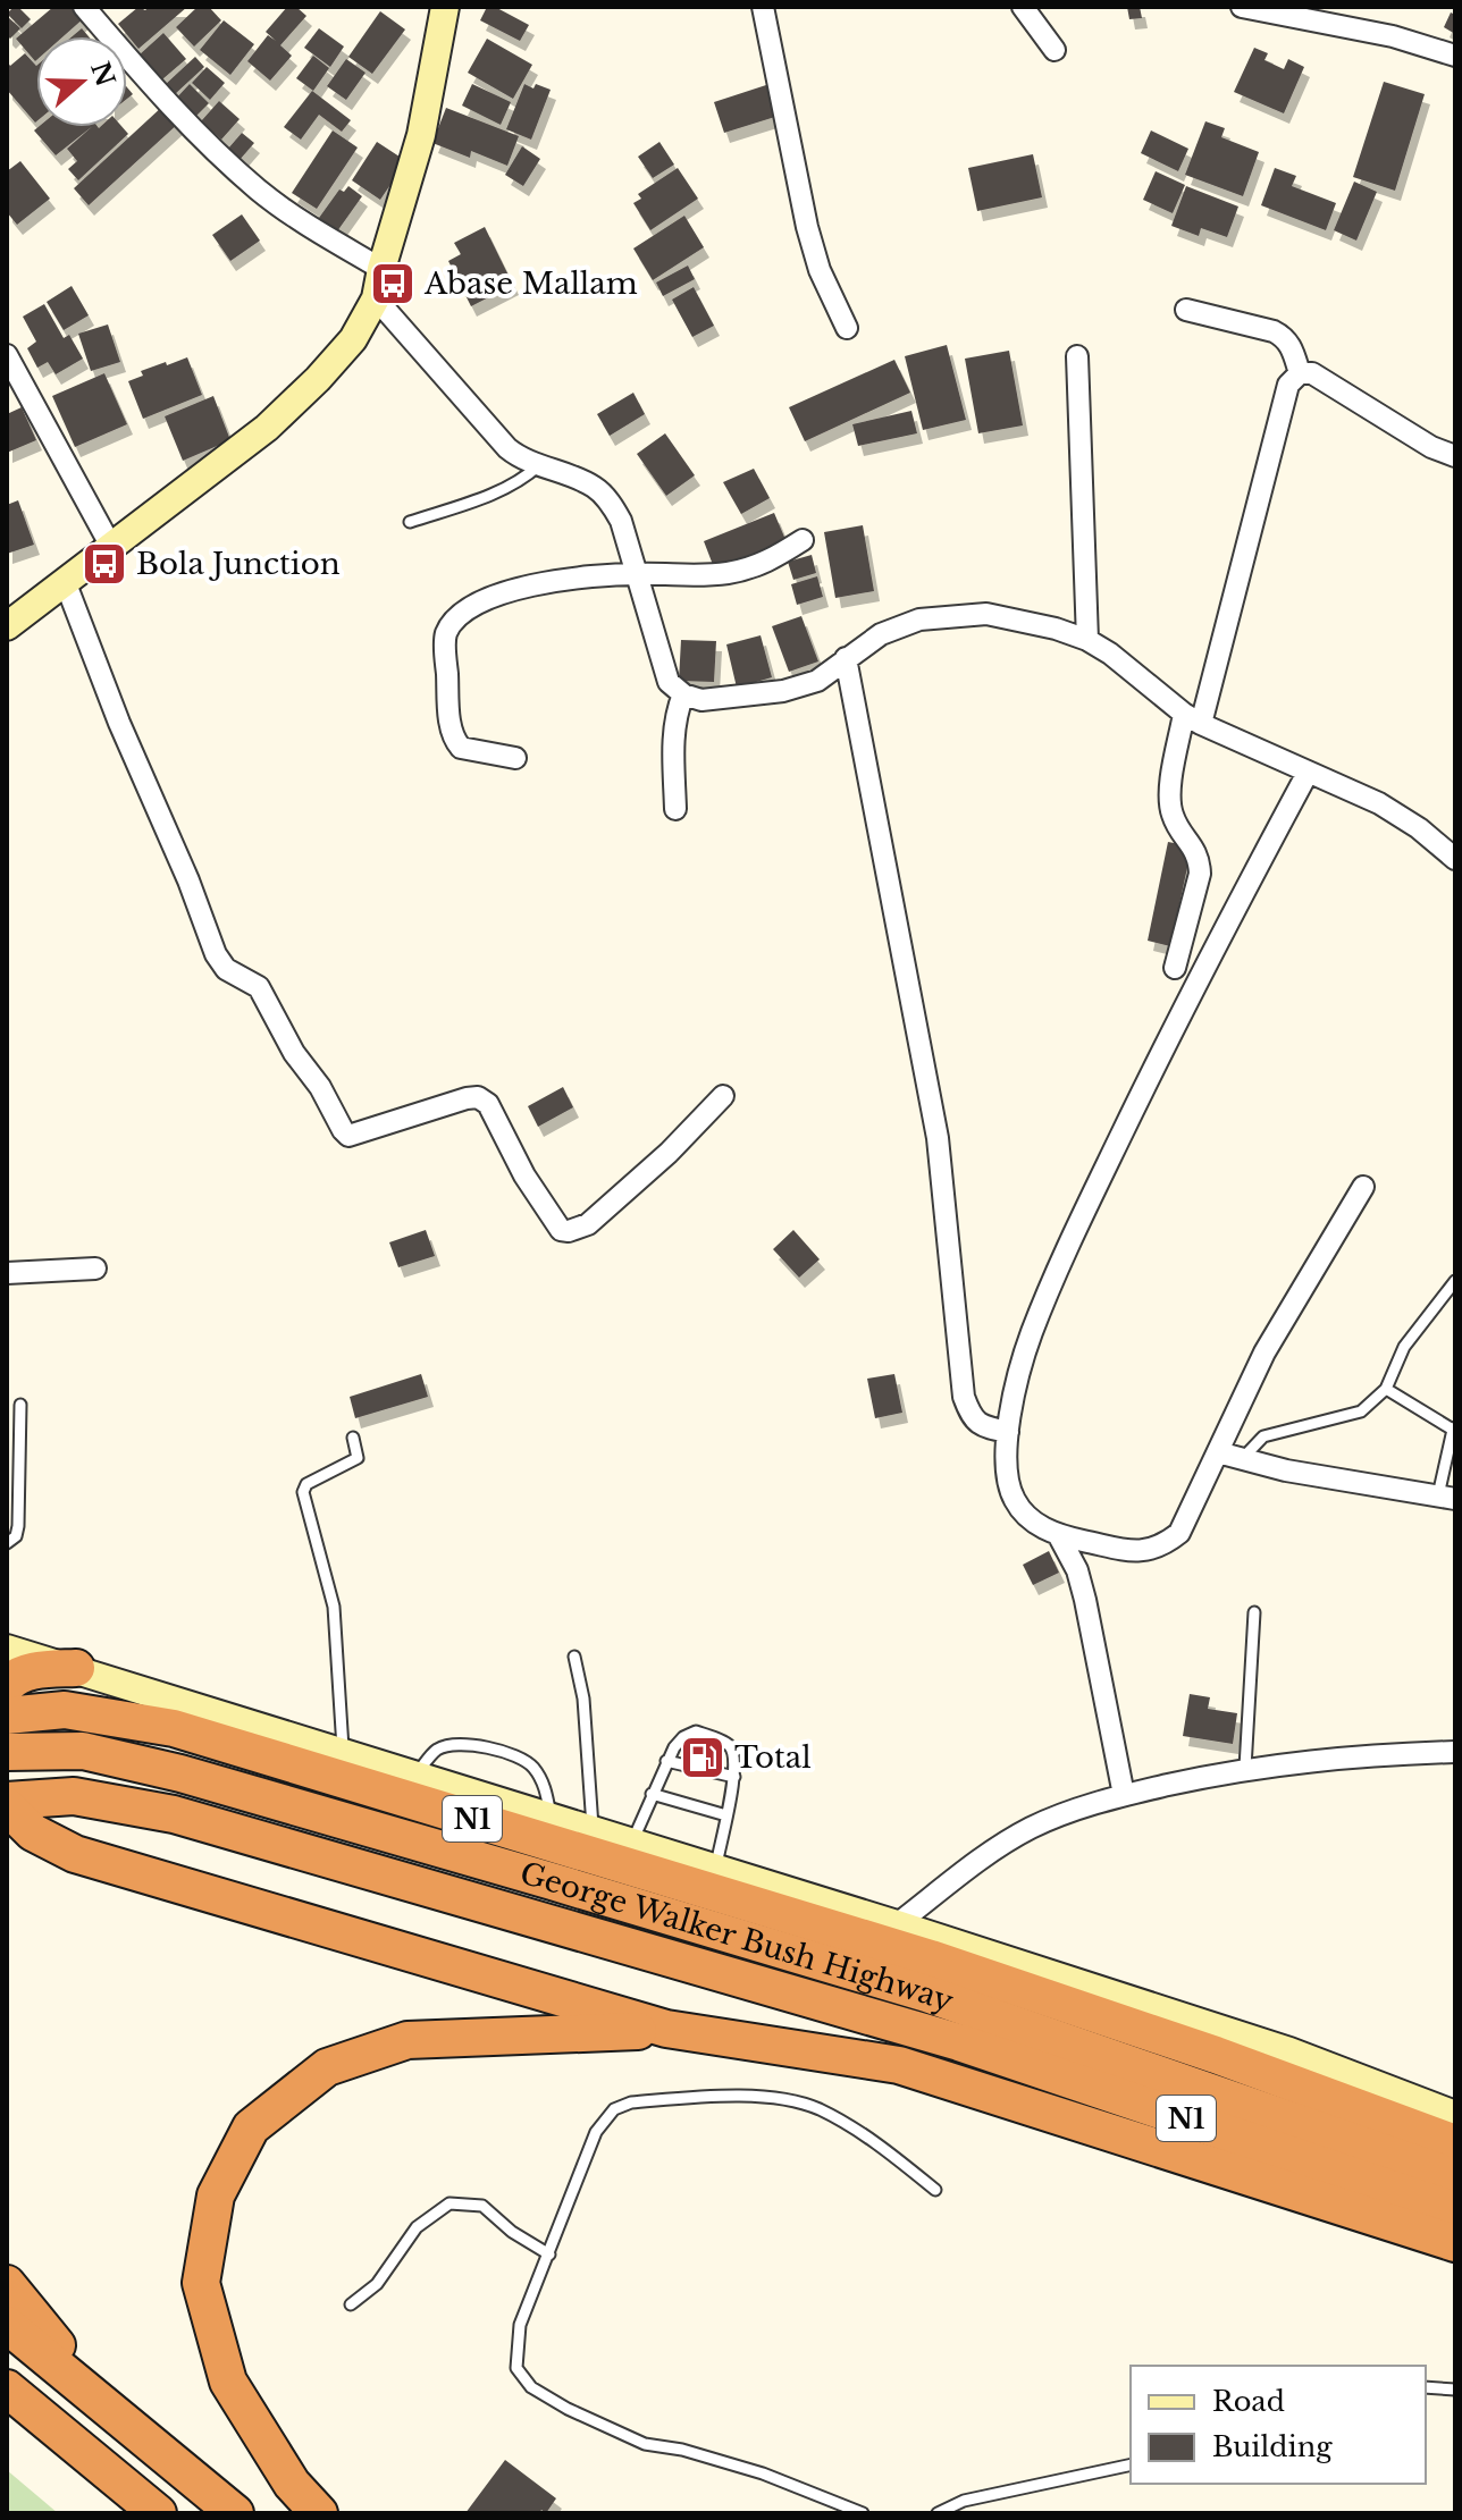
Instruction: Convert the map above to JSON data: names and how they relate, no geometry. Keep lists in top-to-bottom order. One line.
{"streets":{"highway":["N1","George Walker Bush Highway"]},"crossings":[["N1","George Walker Bush Highway"]],"places":{"bus stop":["Abase Mallam","Bola Junction"],"fuel station":["Total"]},"legend":["Road","Building"],"north":"right"}
